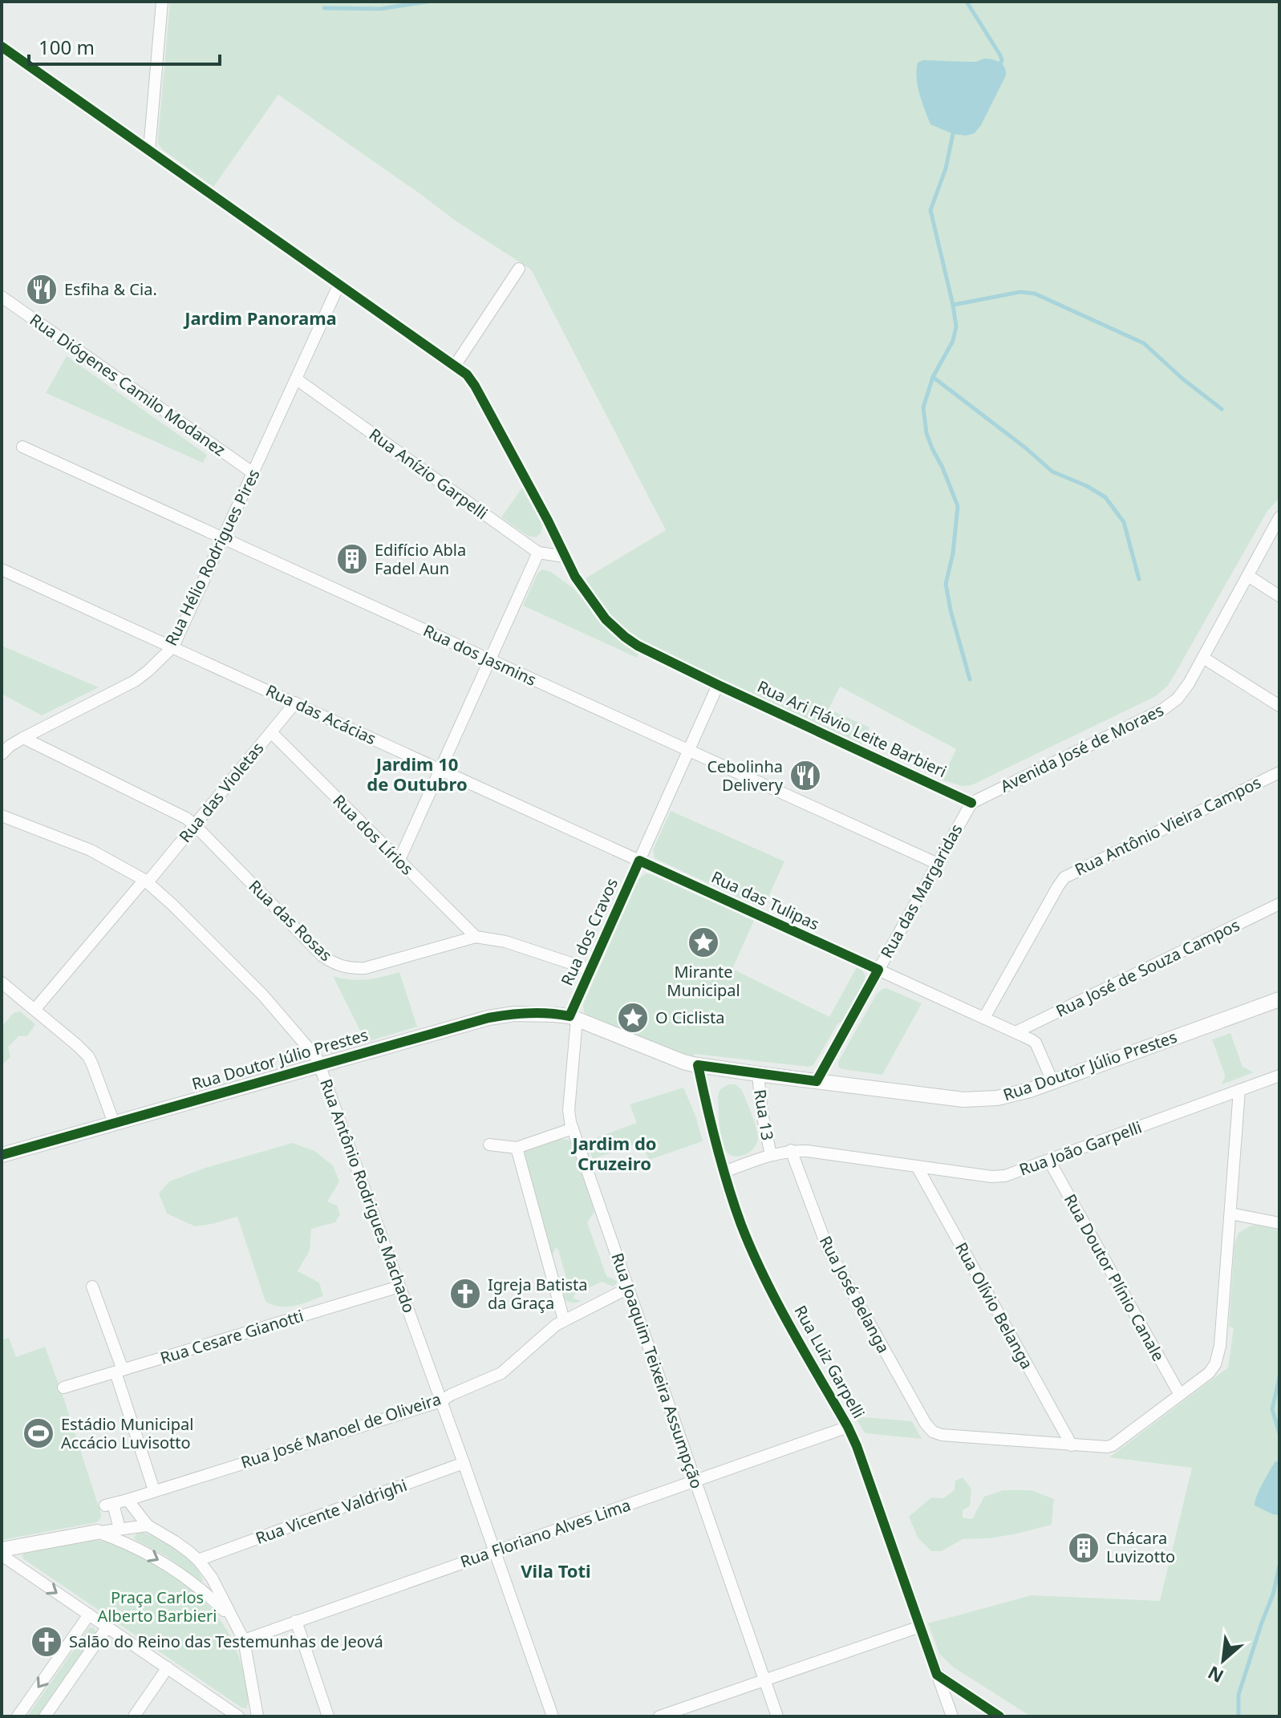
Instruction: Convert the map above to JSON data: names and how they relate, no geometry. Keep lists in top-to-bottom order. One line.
{"streets":{"street":["Rua Diógenes Camilo Modanez","Rua Anízio Garpelli","Rua Hélio Rodrigues Pires","Rua dos Jasmins","Rua das Acácias","Rua Ari Flávio Leite Barbieri","Avenida José de Moraes","Rua das Violetas","Rua Antônio Vieira Campos","Rua dos Lírios","Rua das Margaridas","Rua das Tulipas","Rua das Rosas","Rua dos Cravos","Rua José de Souza Campos","Rua Doutor Júlio Prestes","Rua 13","Rua João Garpelli","Rua Antônio Rodrigues Machado","Rua Doutor Plínio Canale","Rua José Belanga","Rua Olívio Belanga","Rua Cesare Gianotti","Rua Luiz Garpelli","Rua Joaquim Teixeira Assumpção","Rua José Manoel de Oliveira","Rua Vicente Valdrighi","Rua Floriano Alves Lima"]},"crossings":[["Rua Diógenes Camilo Modanez","Rua Hélio Rodrigues Pires"],["Rua Anízio Garpelli","Rua Hélio Rodrigues Pires"],["Rua Anízio Garpelli","Rua Ari Flávio Leite Barbieri"],["Rua Hélio Rodrigues Pires","Rua dos Jasmins"],["Rua Hélio Rodrigues Pires","Rua das Acácias"],["Rua Hélio Rodrigues Pires","Rua Ari Flávio Leite Barbieri"],["Rua Hélio Rodrigues Pires","Rua das Rosas"],["Rua dos Jasmins","Rua das Margaridas"],["Rua dos Jasmins","Rua dos Cravos"],["Rua das Acácias","Rua das Violetas"],["Rua das Acácias","Rua das Tulipas"],["Rua das Acácias","Rua dos Cravos"],["Rua Ari Flávio Leite Barbieri","Avenida José de Moraes"],["Rua Ari Flávio Leite Barbieri","Rua das Margaridas"],["Rua Ari Flávio Leite Barbieri","Rua dos Cravos"],["Avenida José de Moraes","Rua das Margaridas"],["Rua das Violetas","Rua dos Lírios"],["Rua das Violetas","Rua das Rosas"],["Rua das Violetas","Rua Antônio Rodrigues Machado"],["Rua Antônio Vieira Campos","Rua das Tulipas"],["Rua dos Lírios","Rua das Rosas"],["Rua das Margaridas","Rua das Tulipas"],["Rua das Margaridas","Rua Doutor Júlio Prestes"],["Rua das Tulipas","Rua dos Cravos"],["Rua das Tulipas","Rua José de Souza Campos"],["Rua das Rosas","Rua dos Cravos"],["Rua dos Cravos","Rua Doutor Júlio Prestes"],["Rua dos Cravos","Rua Joaquim Teixeira Assumpção"],["Rua Doutor Júlio Prestes","Rua 13"],["Rua Doutor Júlio Prestes","Rua Antônio Rodrigues Machado"],["Rua Doutor Júlio Prestes","Rua Luiz Garpelli"],["Rua Doutor Júlio Prestes","Rua Joaquim Teixeira Assumpção"],["Rua 13","Rua João Garpelli"],["Rua João Garpelli","Rua Doutor Plínio Canale"],["Rua João Garpelli","Rua José Belanga"],["Rua João Garpelli","Rua Olívio Belanga"],["Rua João Garpelli","Rua Luiz Garpelli"],["Rua Antônio Rodrigues Machado","Rua Cesare Gianotti"],["Rua Antônio Rodrigues Machado","Rua José Manoel de Oliveira"],["Rua Antônio Rodrigues Machado","Rua Vicente Valdrighi"],["Rua Antônio Rodrigues Machado","Rua Floriano Alves Lima"],["Rua José Belanga","Rua Olívio Belanga"],["Rua Luiz Garpelli","Rua Floriano Alves Lima"],["Rua Joaquim Teixeira Assumpção","Rua José Manoel de Oliveira"],["Rua Joaquim Teixeira Assumpção","Rua Floriano Alves Lima"]],"districts":["Jardim Panorama","Jardim 10 de Outubro","Jardim do Cruzeiro","Vila Toti"],"parks":["Praça Carlos Alberto Barbieri"],"places":{"restaurant":["Esfiha & Cia.","Cebolinha Delivery"],"building":["Edifício Abla Fadel Aun","Chácara Luvizotto"],"place":["Mirante Municipal","O Ciclista"],"church":["Igreja Batista da Graça","Salão do Reino das Testemunhas de Jeová"],"sports":["Estádio Municipal Accácio Luvisotto"]},"scale_bar":"100 m","north":"bottom left"}
